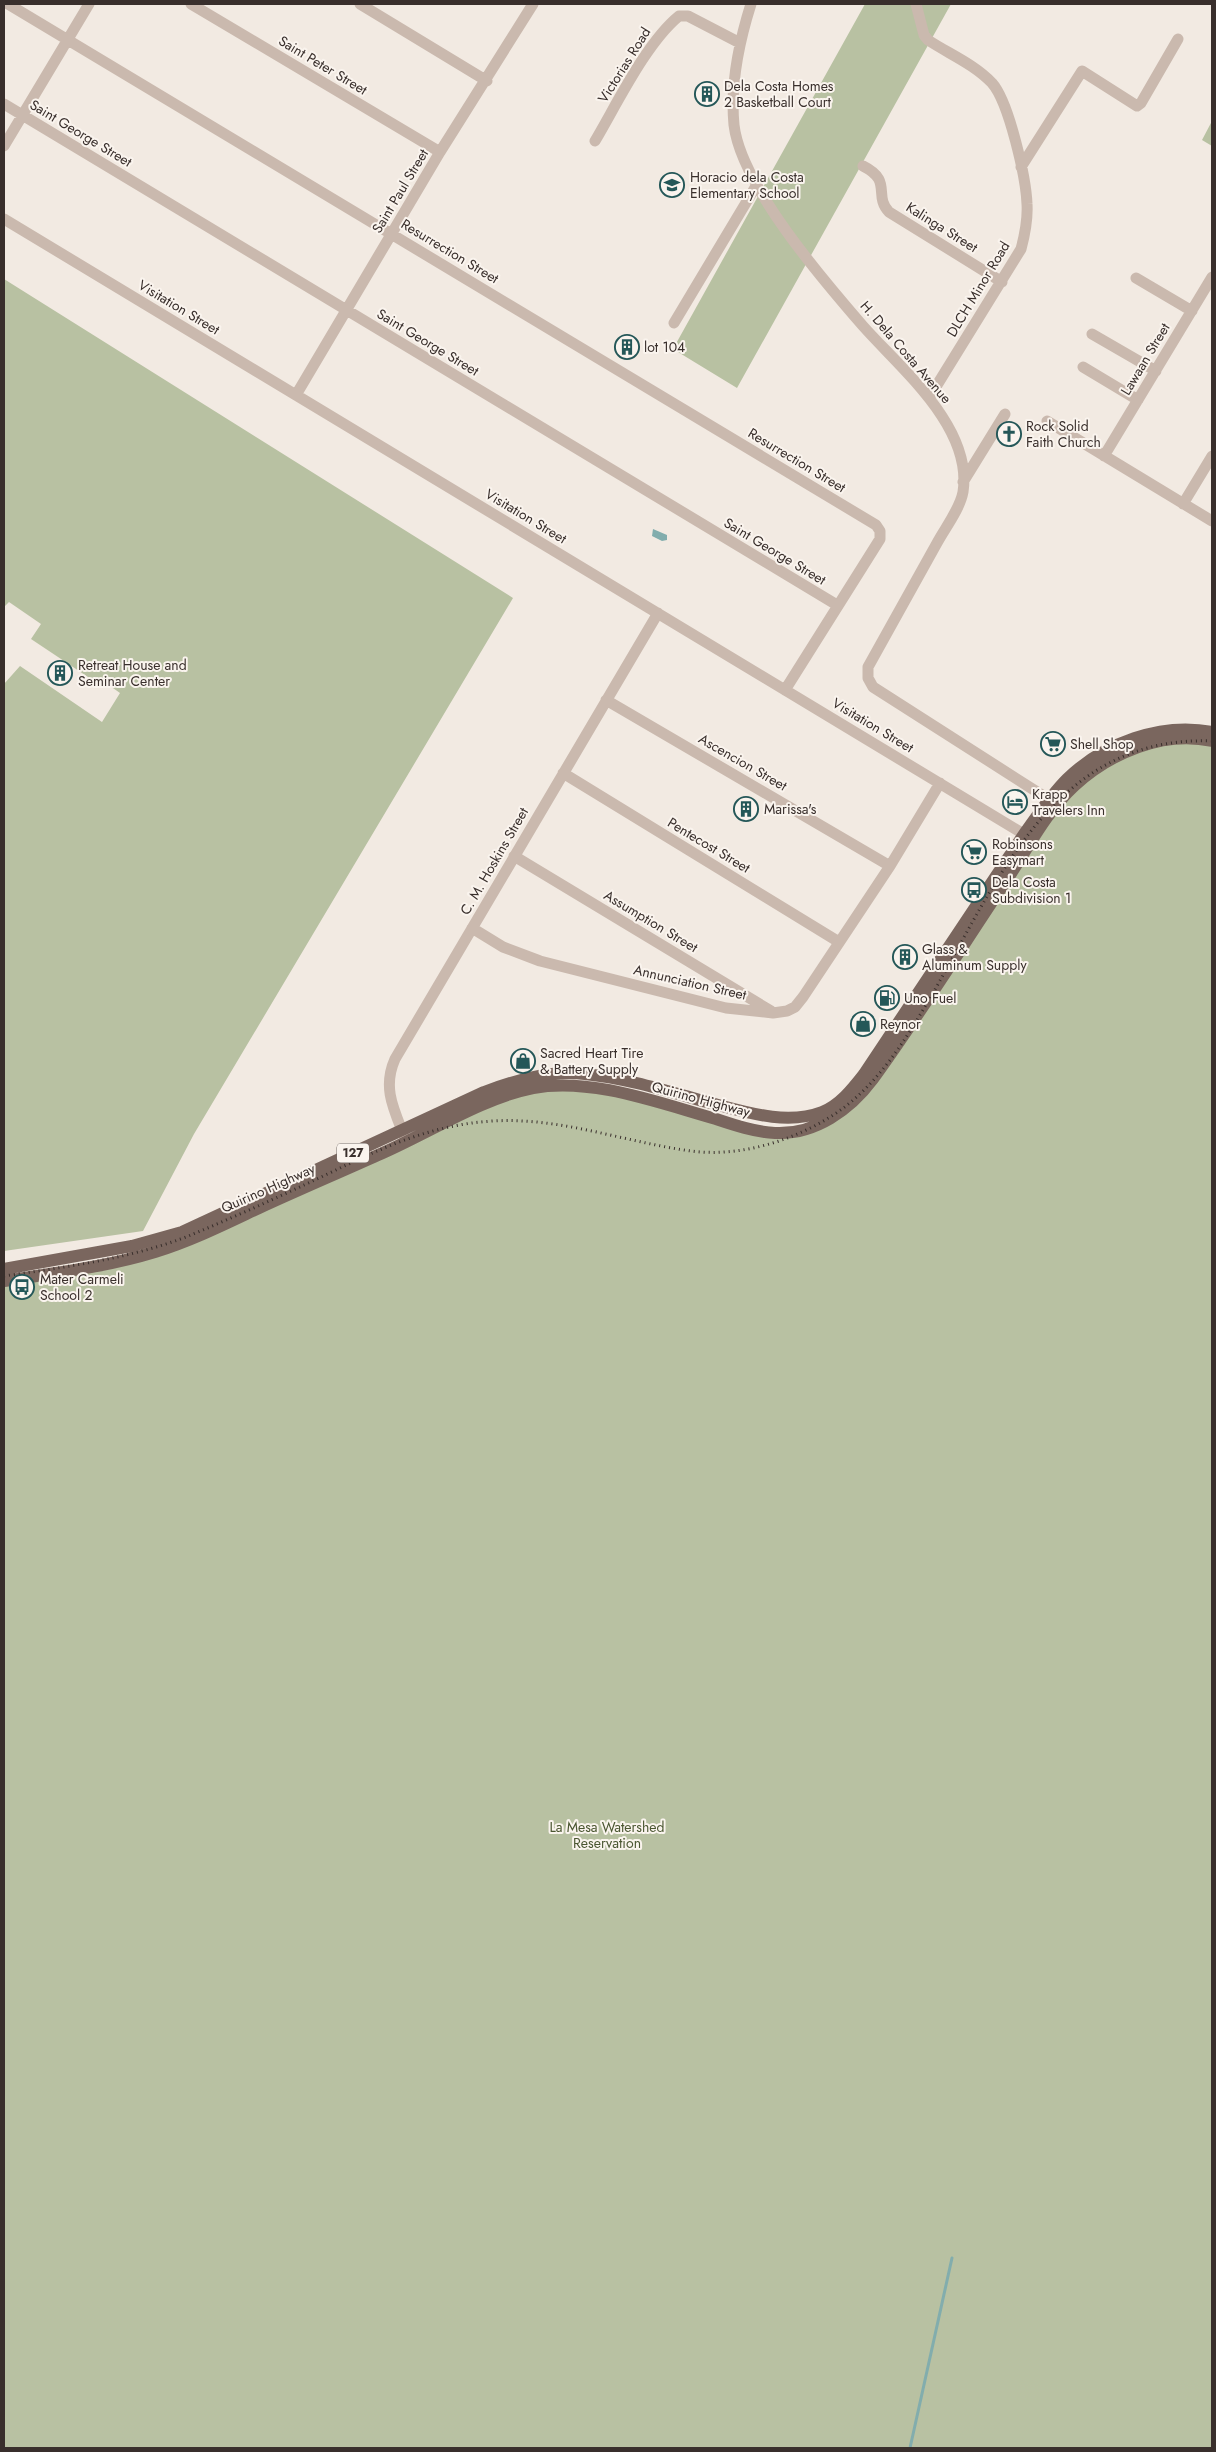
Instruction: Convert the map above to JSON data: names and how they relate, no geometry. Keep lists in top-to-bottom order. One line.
{"streets":{"main road":["Quirino Highway","127"],"street":["Saint Peter Street","Victorias Road","Saint George Street","Saint Paul Street","Kalinga Street","Resurrection Street","DLCH Minor Road","Visitation Street","H. Dela Costa Avenue","Lawaan Street","Ascencion Street","Pentecost Street","C. M. Hoskins Street","Assumption Street","Annunciation Street"]},"crossings":[["Saint Peter Street","Saint Paul Street"],["Victorias Road","H. Dela Costa Avenue"],["Saint George Street","Saint Paul Street"],["Saint George Street","Resurrection Street"],["Saint Paul Street","Resurrection Street"],["Saint Paul Street","Visitation Street"],["Kalinga Street","DLCH Minor Road"],["DLCH Minor Road","H. Dela Costa Avenue"],["Visitation Street","C. M. Hoskins Street"],["Visitation Street","Annunciation Street"],["Visitation Street","Quirino Highway"],["H. Dela Costa Avenue","Quirino Highway"],["Ascencion Street","C. M. Hoskins Street"],["Ascencion Street","Annunciation Street"],["Pentecost Street","C. M. Hoskins Street"],["Pentecost Street","Annunciation Street"],["C. M. Hoskins Street","Assumption Street"],["C. M. Hoskins Street","Annunciation Street"],["C. M. Hoskins Street","Quirino Highway"],["Assumption Street","Annunciation Street"]],"parks":["La Mesa Watershed Reservation"],"places":{"building":["Dela Costa Homes 2 Basketball Court","lot 104","Retreat House and Seminar Center","Marissa's","Glass & Aluminum Supply"],"school or university":["Horacio dela Costa Elementary School"],"church":["Rock Solid Faith Church"],"supermarket":["Shell Shop","Robinsons Easymart"],"hotel":["Krapp Travelers Inn"],"bus stop":["Dela Costa Subdivision 1","Mater Carmeli School 2"],"fuel station":["Uno Fuel"],"shop":["Reynor","Sacred Heart Tire & Battery Supply"]}}
